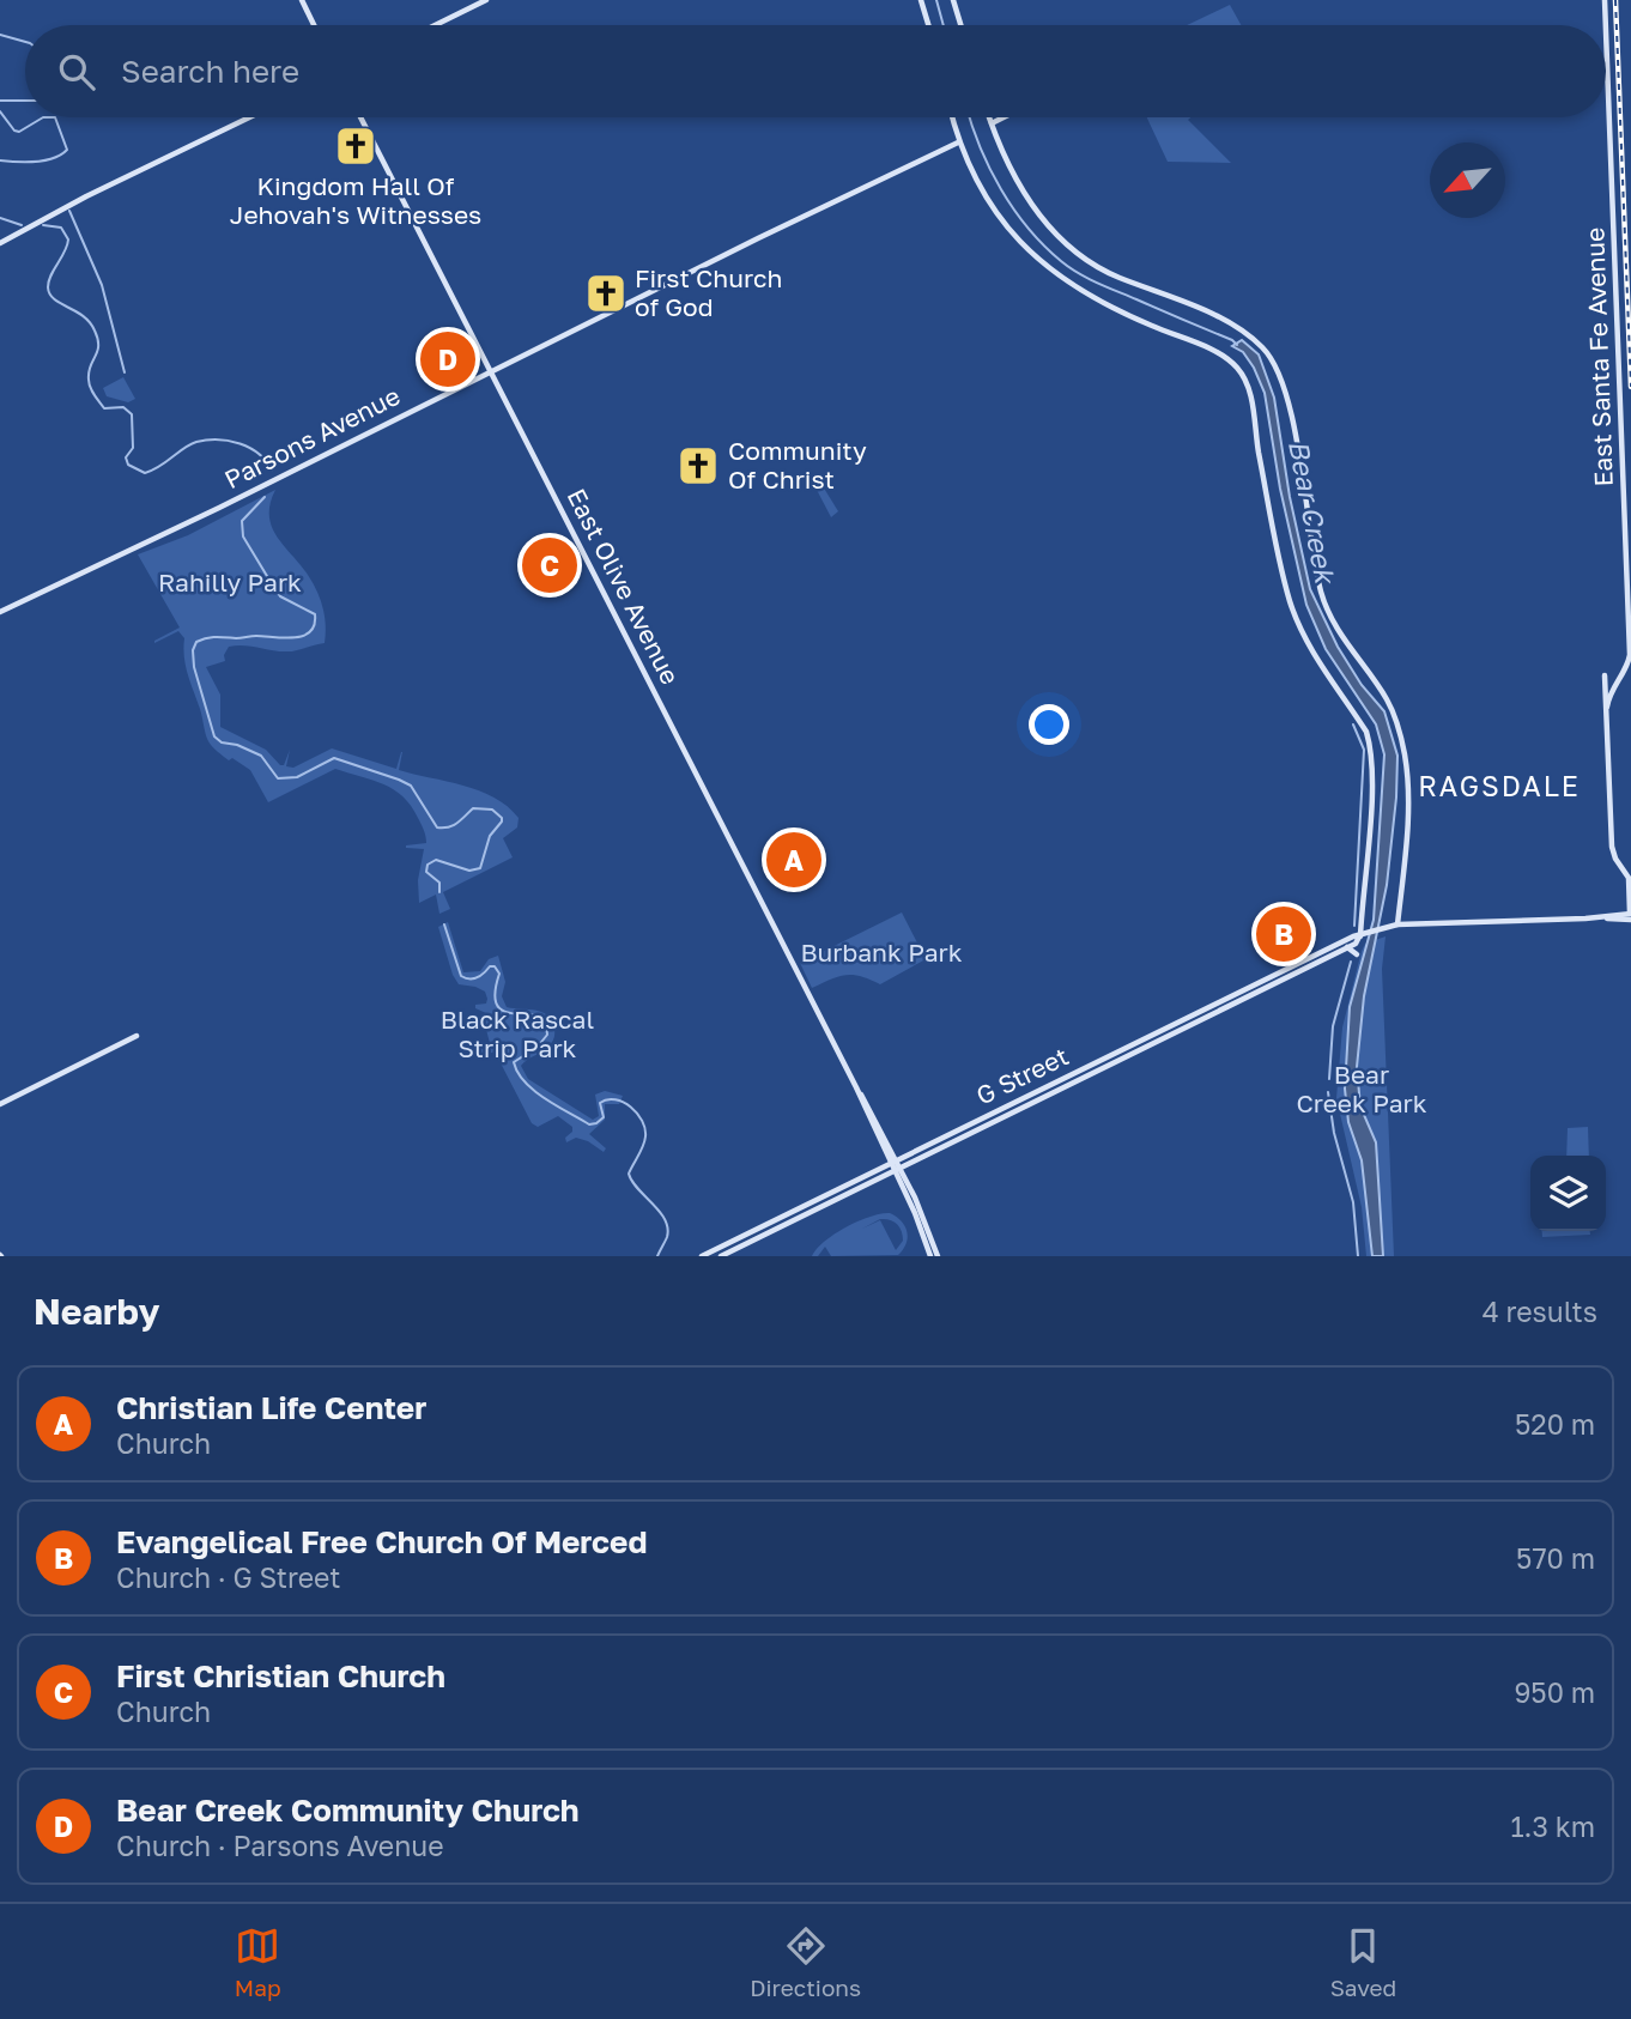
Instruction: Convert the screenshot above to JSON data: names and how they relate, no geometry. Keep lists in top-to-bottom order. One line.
{"streets":{"street":["East Santa Fe Avenue","Parsons Avenue","East Olive Avenue","G Street"]},"crossings":[["East Santa Fe Avenue","G Street"],["Parsons Avenue","East Olive Avenue"],["East Olive Avenue","G Street"]],"districts":["RAGSDALE"],"water":["Bear Creek"],"parks":["Rahilly Park","Burbank Park","Black Rascal Strip Park","Bear Creek Park"],"places":{"church":["Kingdom Hall Of Jehovah's Witnesses","First Church of God","Community Of Christ"]},"north":"bottom left","page":{"search":"Search here","pins":["D","C","A","B"],"heading":["Nearby","4 results"],"list":[{"mark":"A","name":"Christian Life Center","note":"Church","value":"520 m"},{"mark":"B","name":"Evangelical Free Church Of Merced","note":"Church · G Street","value":"570 m"},{"mark":"C","name":"First Christian Church","note":"Church","value":"950 m"},{"mark":"D","name":"Bear Creek Community Church","note":"Church · Parsons Avenue","value":"1.3 km"}],"nav":["Map","Directions","Saved"]}}
